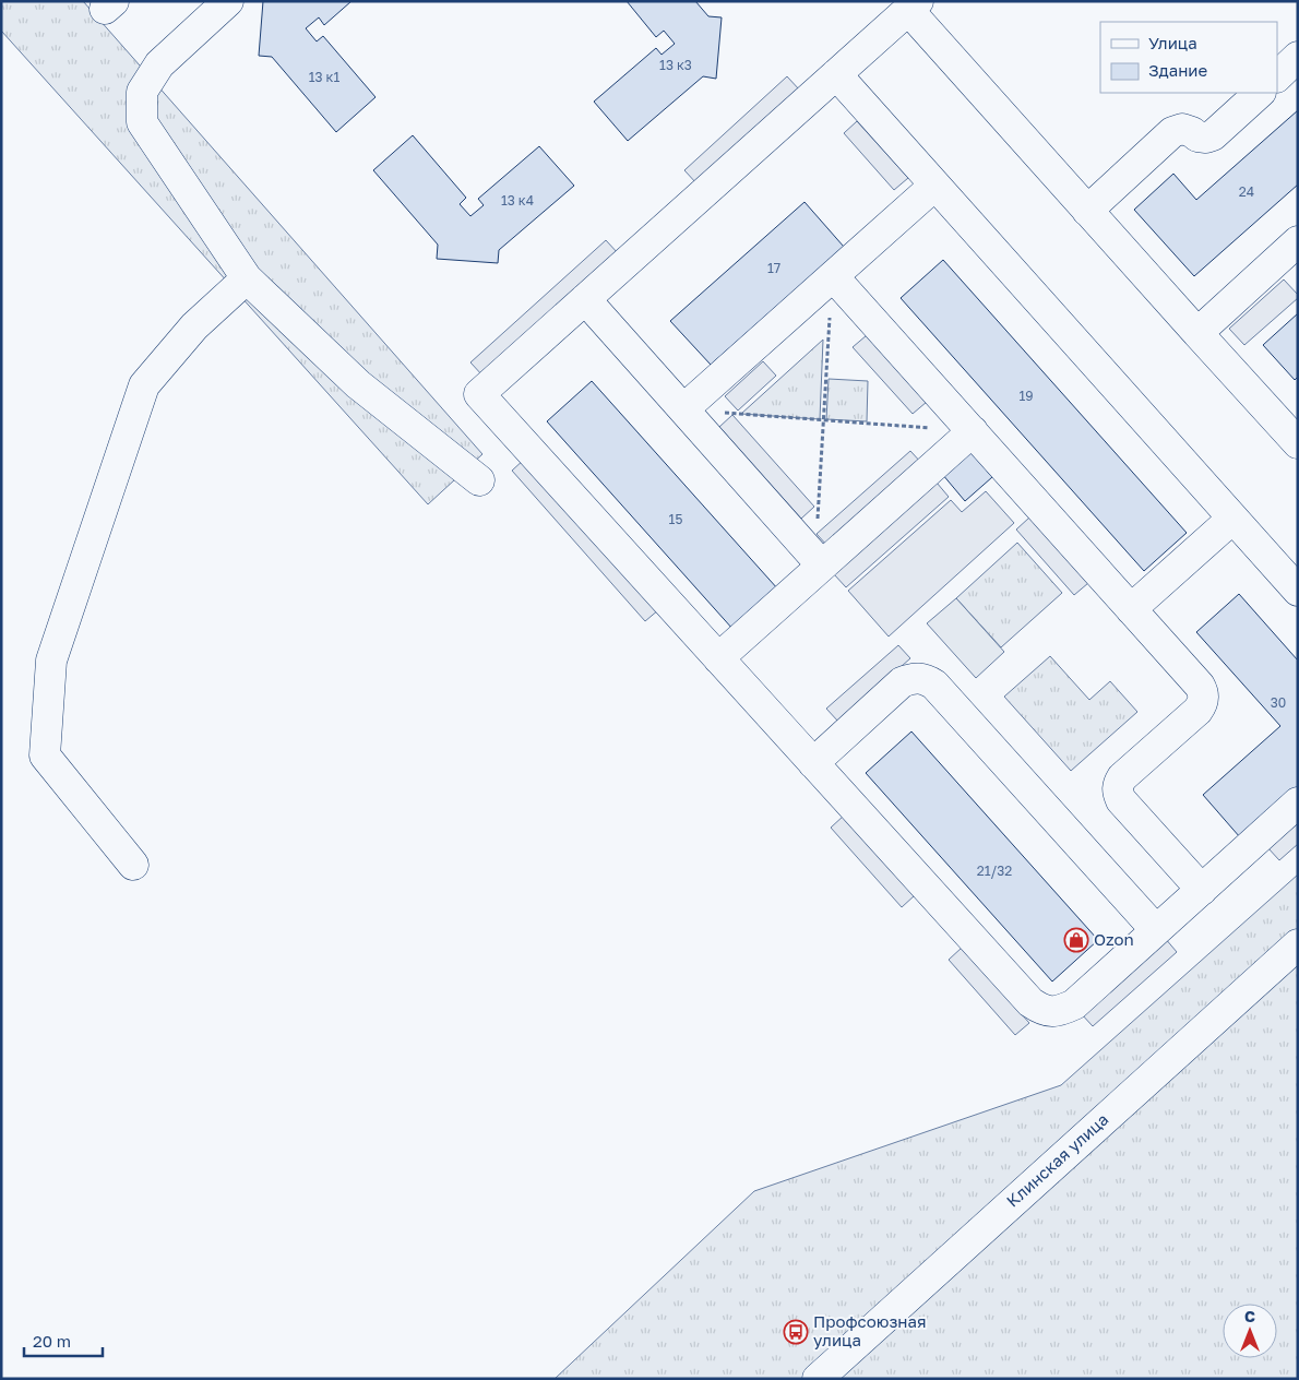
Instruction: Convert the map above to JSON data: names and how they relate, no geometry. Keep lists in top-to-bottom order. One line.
{"streets":{"street":["Клинская улица"]},"places":{"shop":["Ozon"],"bus stop":["Профсоюзная улица"]},"house_numbers":["13 к3","13 к1","24","13 к4","17","19","15","30","21/32"],"legend":["Улица","Здание"],"scale_bar":"20 m","north":"top"}
